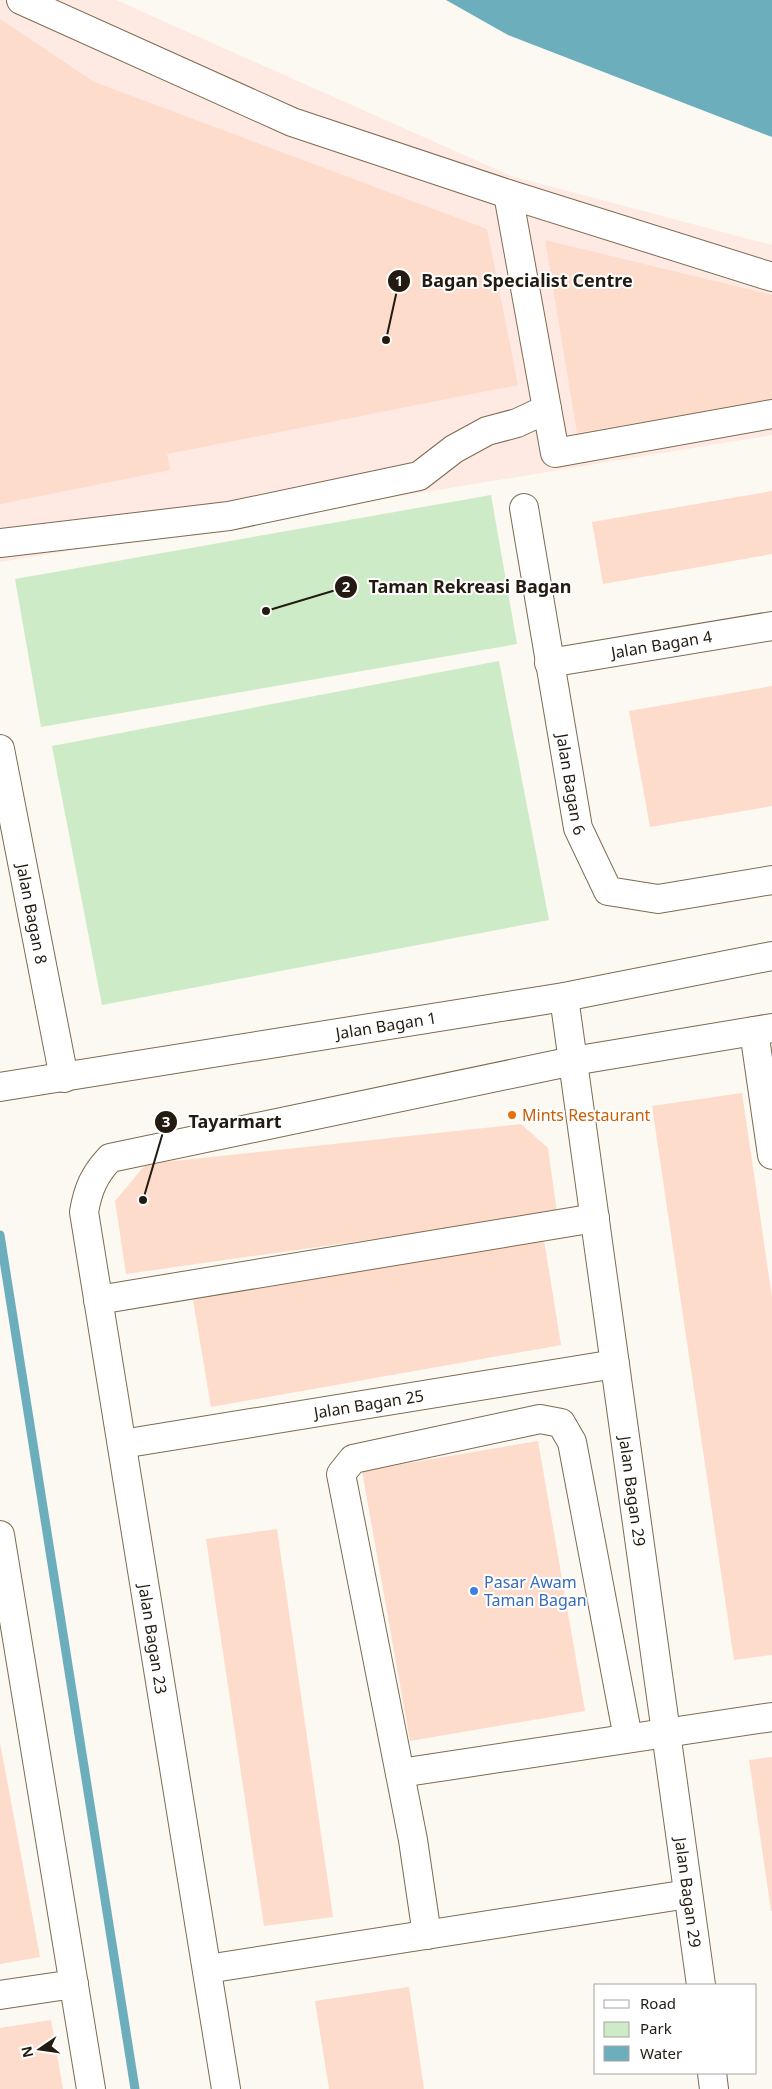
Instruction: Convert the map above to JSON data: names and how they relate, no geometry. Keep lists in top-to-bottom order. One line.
{"streets":{"street":["Jalan Bagan 4","Jalan Bagan 6","Jalan Bagan 8","Jalan Bagan 1","Jalan Bagan 25","Jalan Bagan 29","Jalan Bagan 23"]},"crossings":[["Jalan Bagan 4","Jalan Bagan 6"],["Jalan Bagan 8","Jalan Bagan 1"],["Jalan Bagan 1","Jalan Bagan 29"],["Jalan Bagan 25","Jalan Bagan 29"],["Jalan Bagan 25","Jalan Bagan 23"],["Jalan Bagan 29","Jalan Bagan 23"]],"places":["Bagan Specialist Centre","Taman Rekreasi Bagan","Mints Restaurant","Tayarmart","Pasar Awam Taman Bagan"],"legend":["Road","Park","Water"],"north":"left"}
